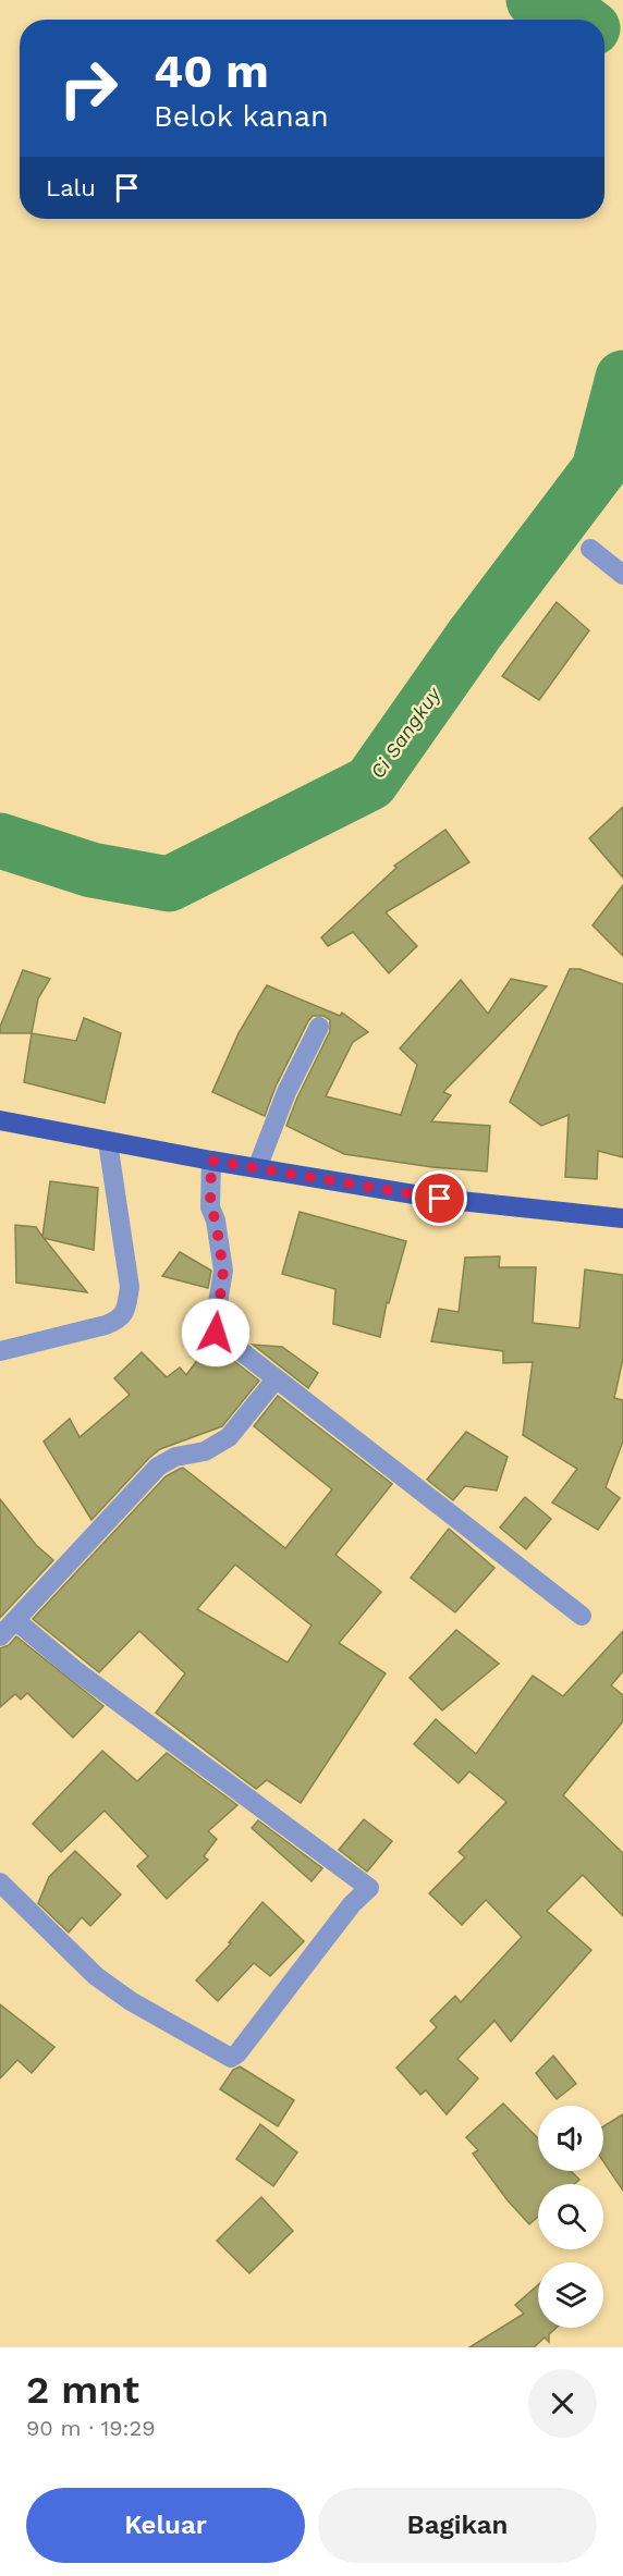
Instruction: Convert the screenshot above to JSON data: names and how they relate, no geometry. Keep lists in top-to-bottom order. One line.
{"water":["Ci Sangkuy"],"page":{"turn":["40 m","Belok kanan"],"then":"Lalu","heading":["2 mnt","90 m · 19:29"],"buttons":["Keluar","Bagikan"]}}
